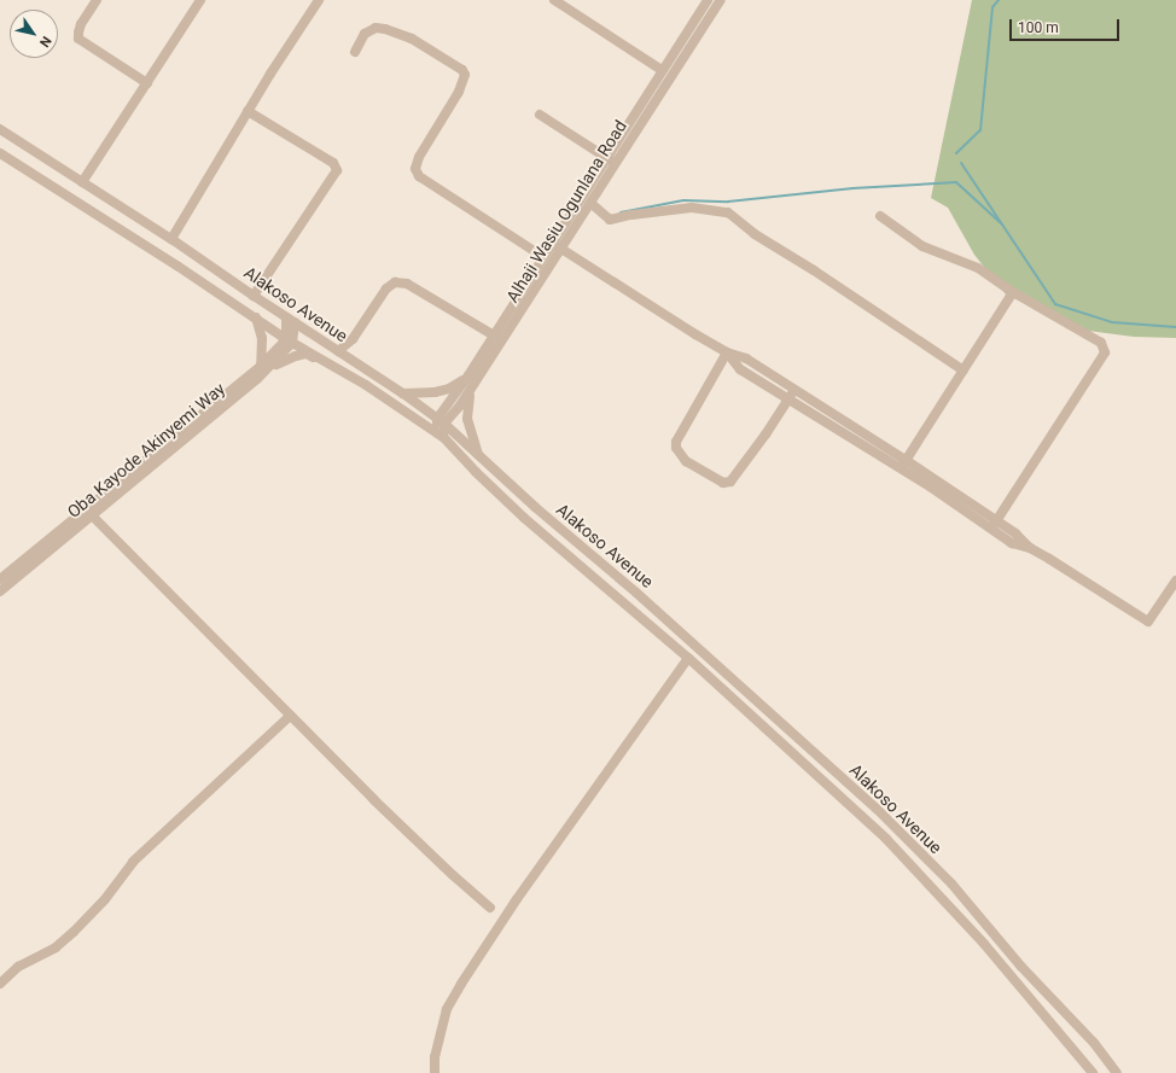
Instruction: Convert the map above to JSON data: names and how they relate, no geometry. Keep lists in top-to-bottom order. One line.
{"streets":{"street":["Alhaji Wasiu Ogunlana Road","Alakoso Avenue","Oba Kayode Akinyemi Way"]},"crossings":[["Alhaji Wasiu Ogunlana Road","Alakoso Avenue"],["Alakoso Avenue","Oba Kayode Akinyemi Way"]],"scale_bar":"100 m","north":"bottom right"}
